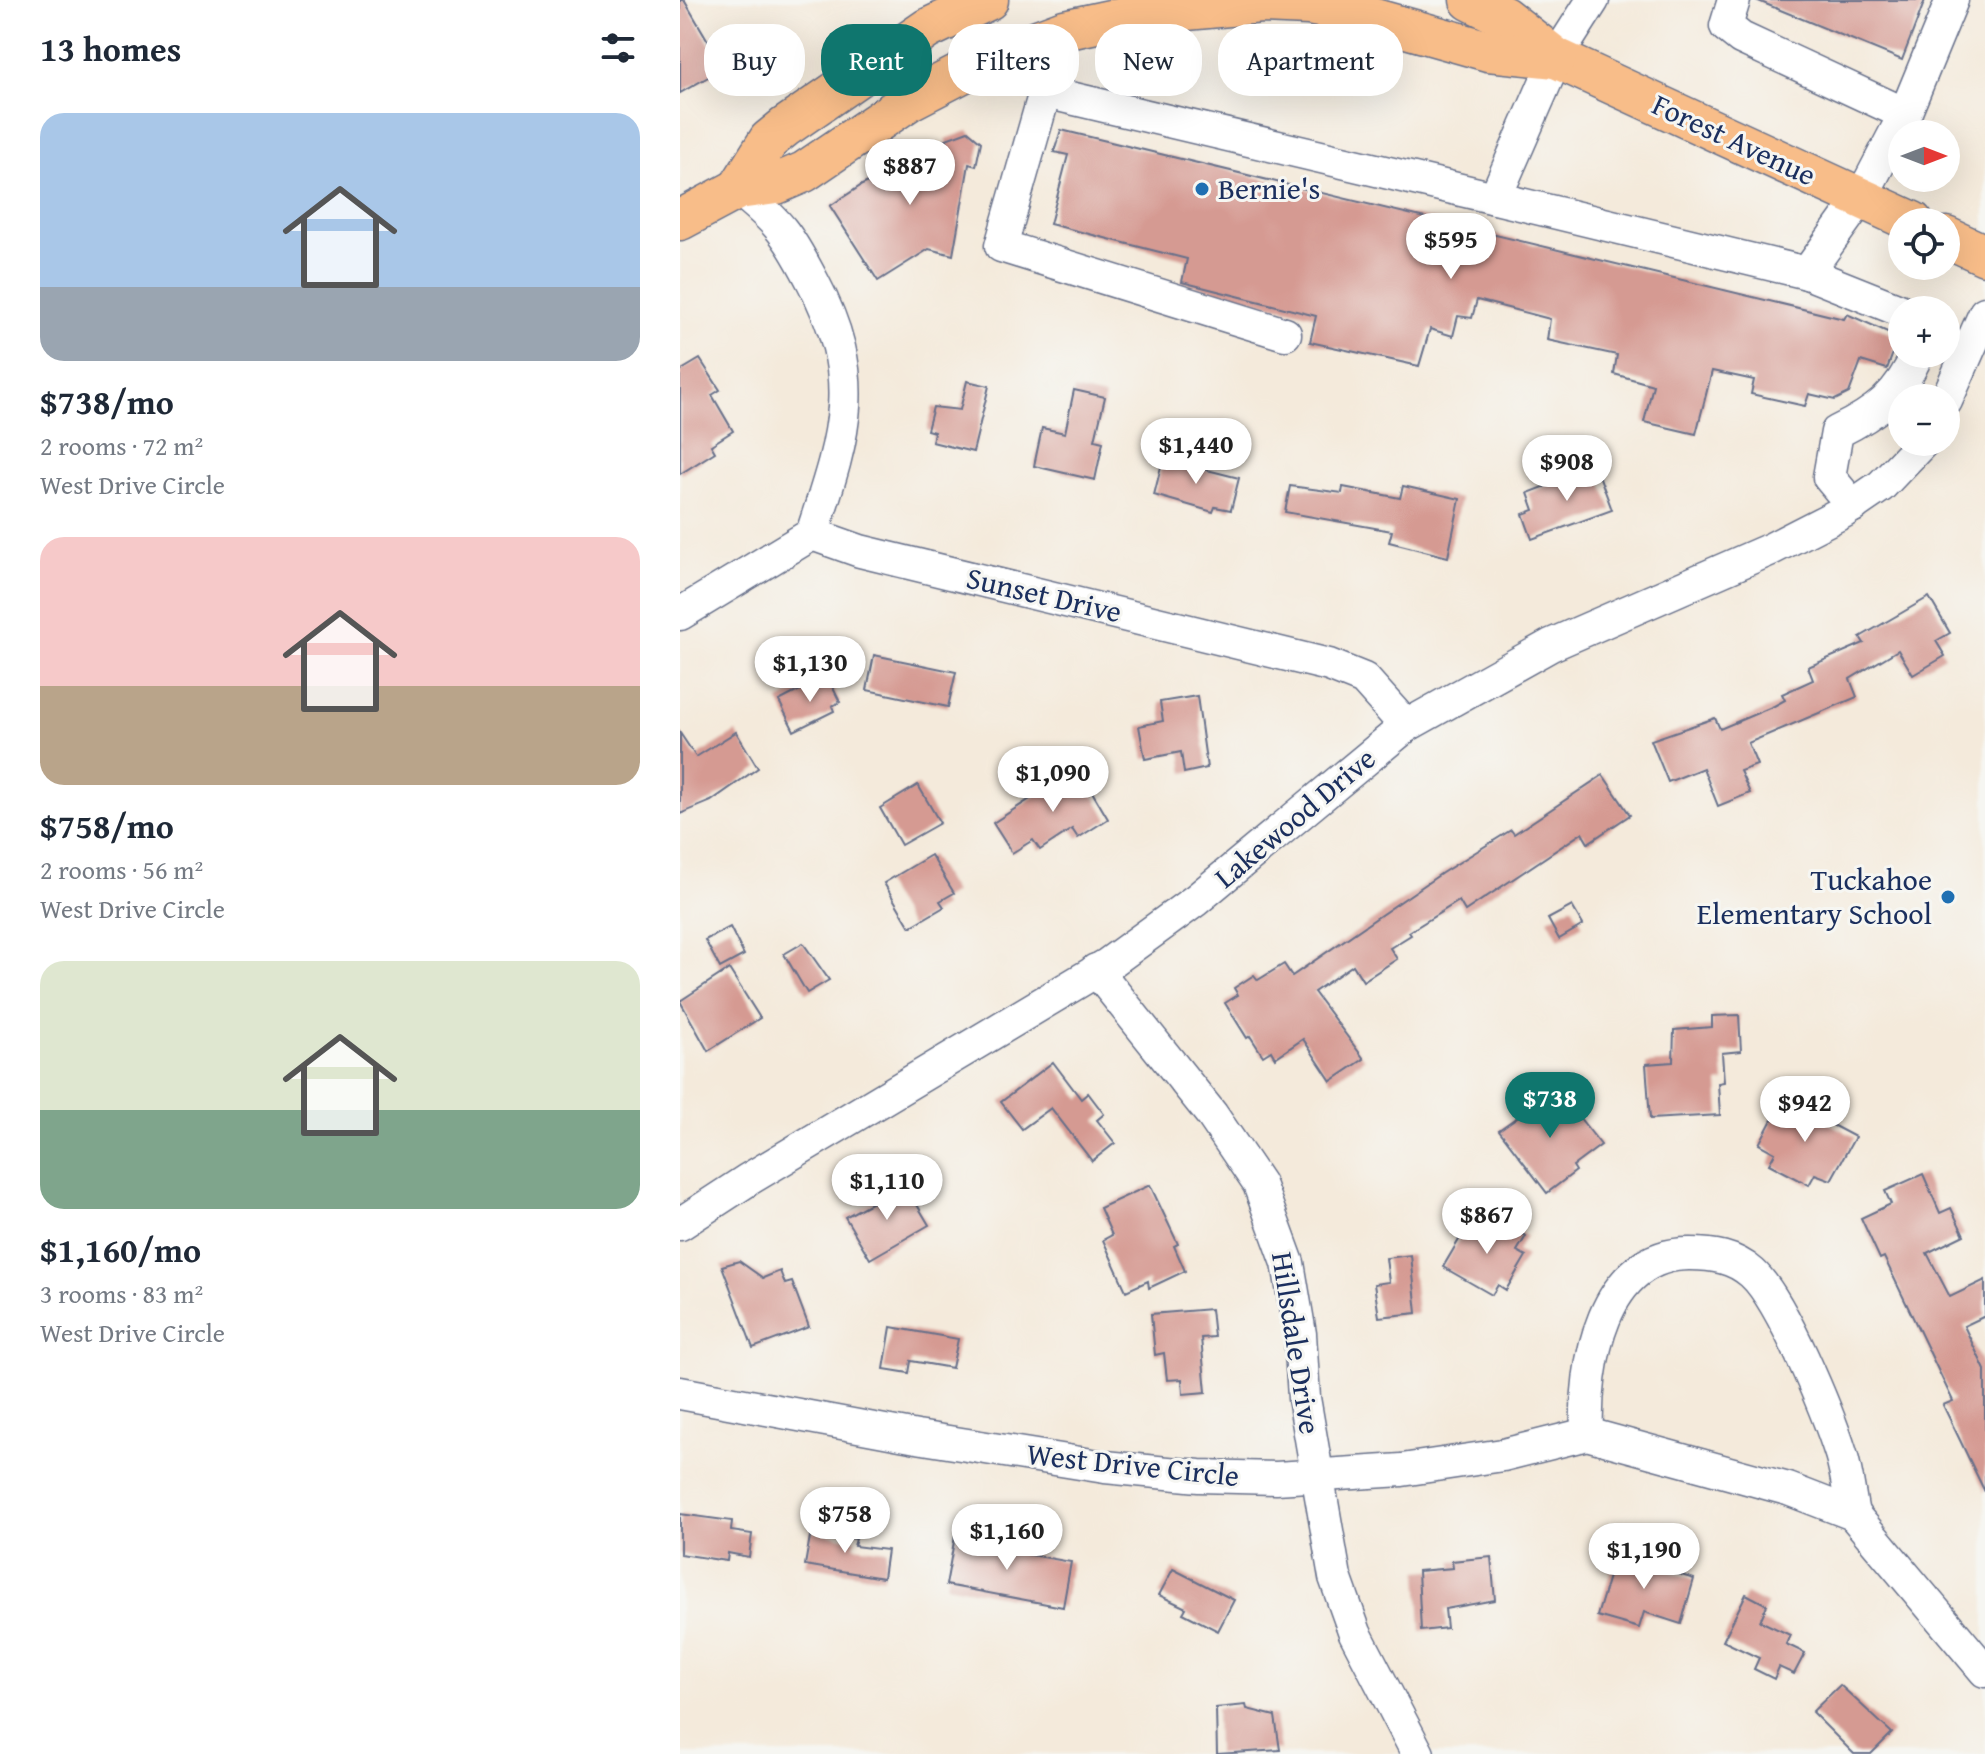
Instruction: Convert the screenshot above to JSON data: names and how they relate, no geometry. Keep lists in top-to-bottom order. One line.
{"streets":{"main road":["Forest Avenue"],"street":["Sunset Drive","Lakewood Drive","Hillsdale Drive","West Drive Circle"]},"crossings":[["Sunset Drive","Lakewood Drive"],["Lakewood Drive","Hillsdale Drive"],["Hillsdale Drive","West Drive Circle"]],"places":["Bernie's","Tuckahoe Elementary School"],"north":"right","page":{"heading":"13 homes","chip":["Buy","Rent","Filters","New","Apartment"],"list":[{"name":"$738/mo","note":"2 rooms · 72 m² · West Drive Circle"},{"name":"$758/mo","note":"2 rooms · 56 m² · West Drive Circle"},{"name":"$1,160/mo","note":"3 rooms · 83 m² · West Drive Circle"}],"map_buttons":["+","−"],"price":["$887","$595","$1,440","$908","$1,130","$1,090","$738","$942","$1,110","$867","$758","$1,160","$1,190"]}}
